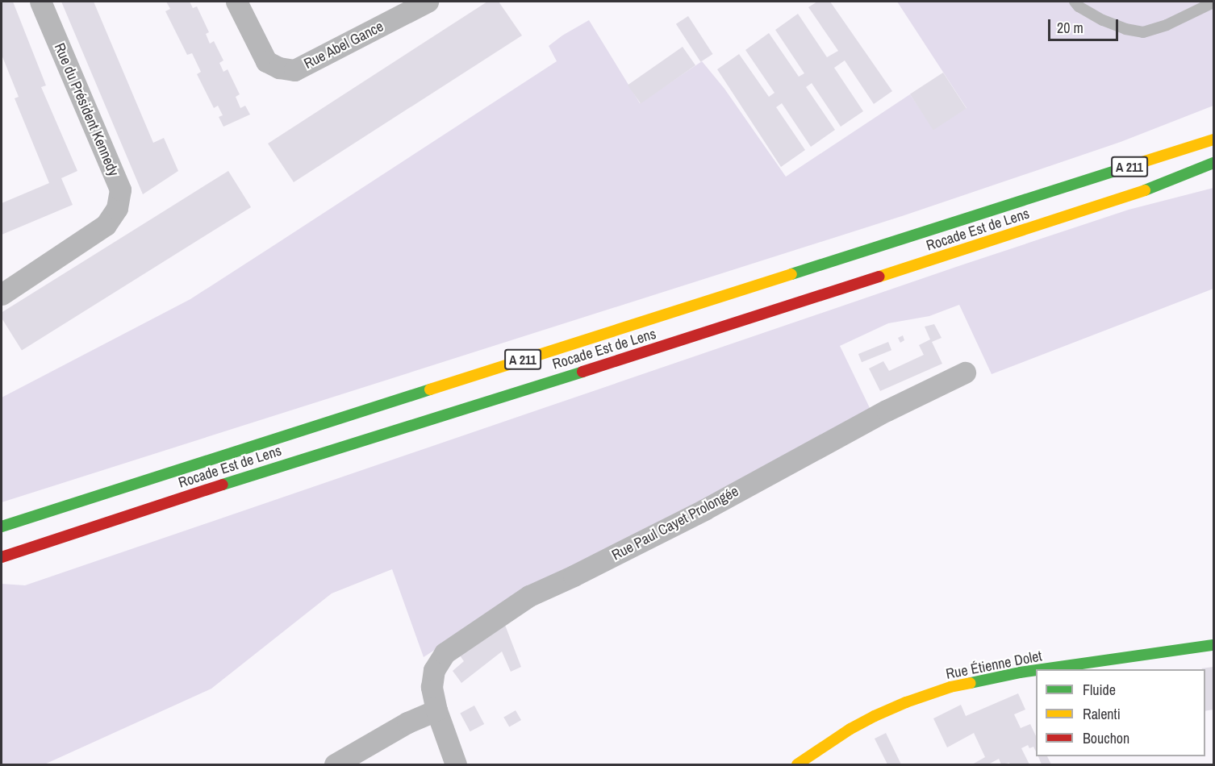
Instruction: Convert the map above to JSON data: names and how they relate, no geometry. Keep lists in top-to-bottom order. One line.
{"streets":{"main road":["A 211","Rocade Est de Lens","Rue Étienne Dolet"],"street":["Rue Abel Gance","Rue du Président Kennedy","Rue Paul Cayet Prolongée"]},"legend":["Fluide","Ralenti","Bouchon"],"scale_bar":"20 m"}
